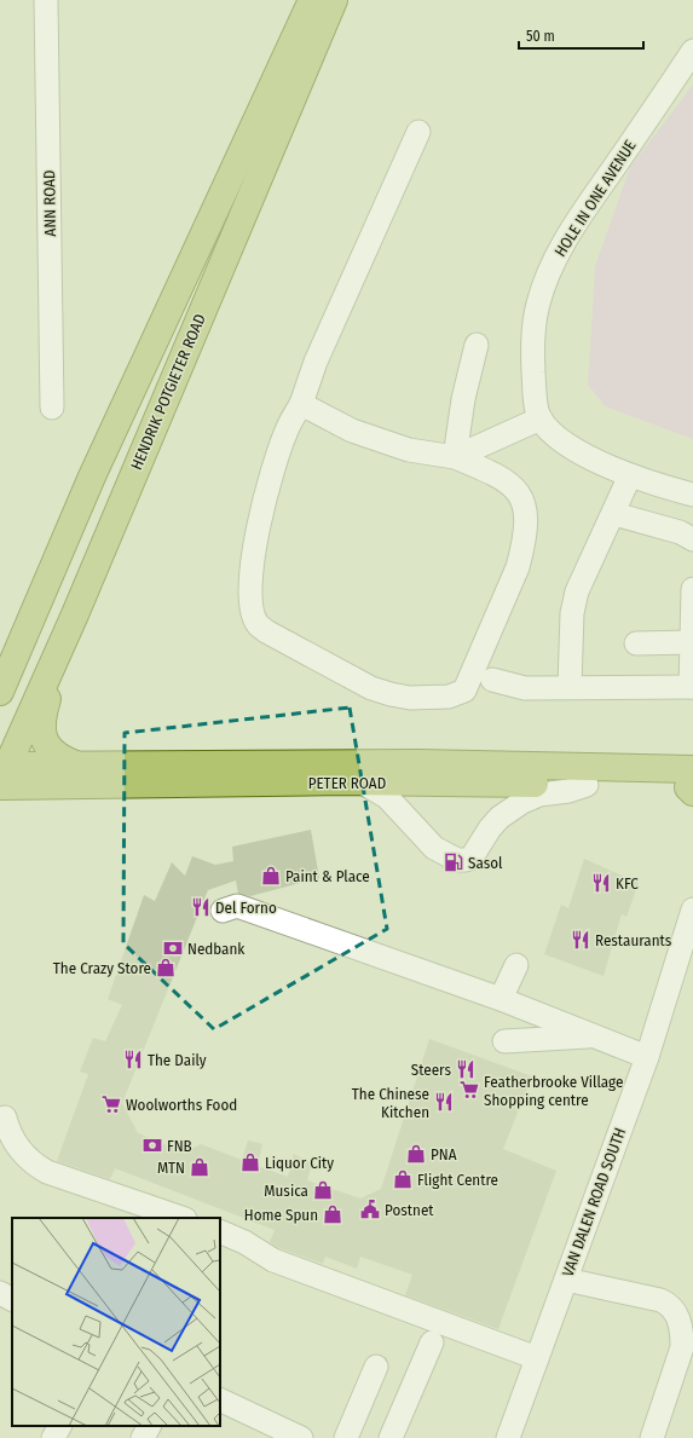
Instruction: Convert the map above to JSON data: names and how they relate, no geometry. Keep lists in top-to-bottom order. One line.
{"streets":{"main road":["HENDRIK POTGIETER ROAD","PETER ROAD"],"street":["HOLE IN ONE AVENUE","ANN ROAD","VAN DALEN ROAD SOUTH"]},"crossings":[["HENDRIK POTGIETER ROAD","PETER ROAD"]],"places":{"fuel station":["Sasol"],"shop":["Paint & Place","The Crazy Store","PNA","Liquor City","MTN","Flight Centre","Musica","Home Spun"],"restaurant":["KFC","Del Forno","Restaurants","The Daily","Steers","The Chinese Kitchen"],"bank":["Nedbank","FNB"],"supermarket":["Featherbrooke Village Shopping centre","Woolworths Food"],"public building":["Postnet"]},"scale_bar":"50 m"}
